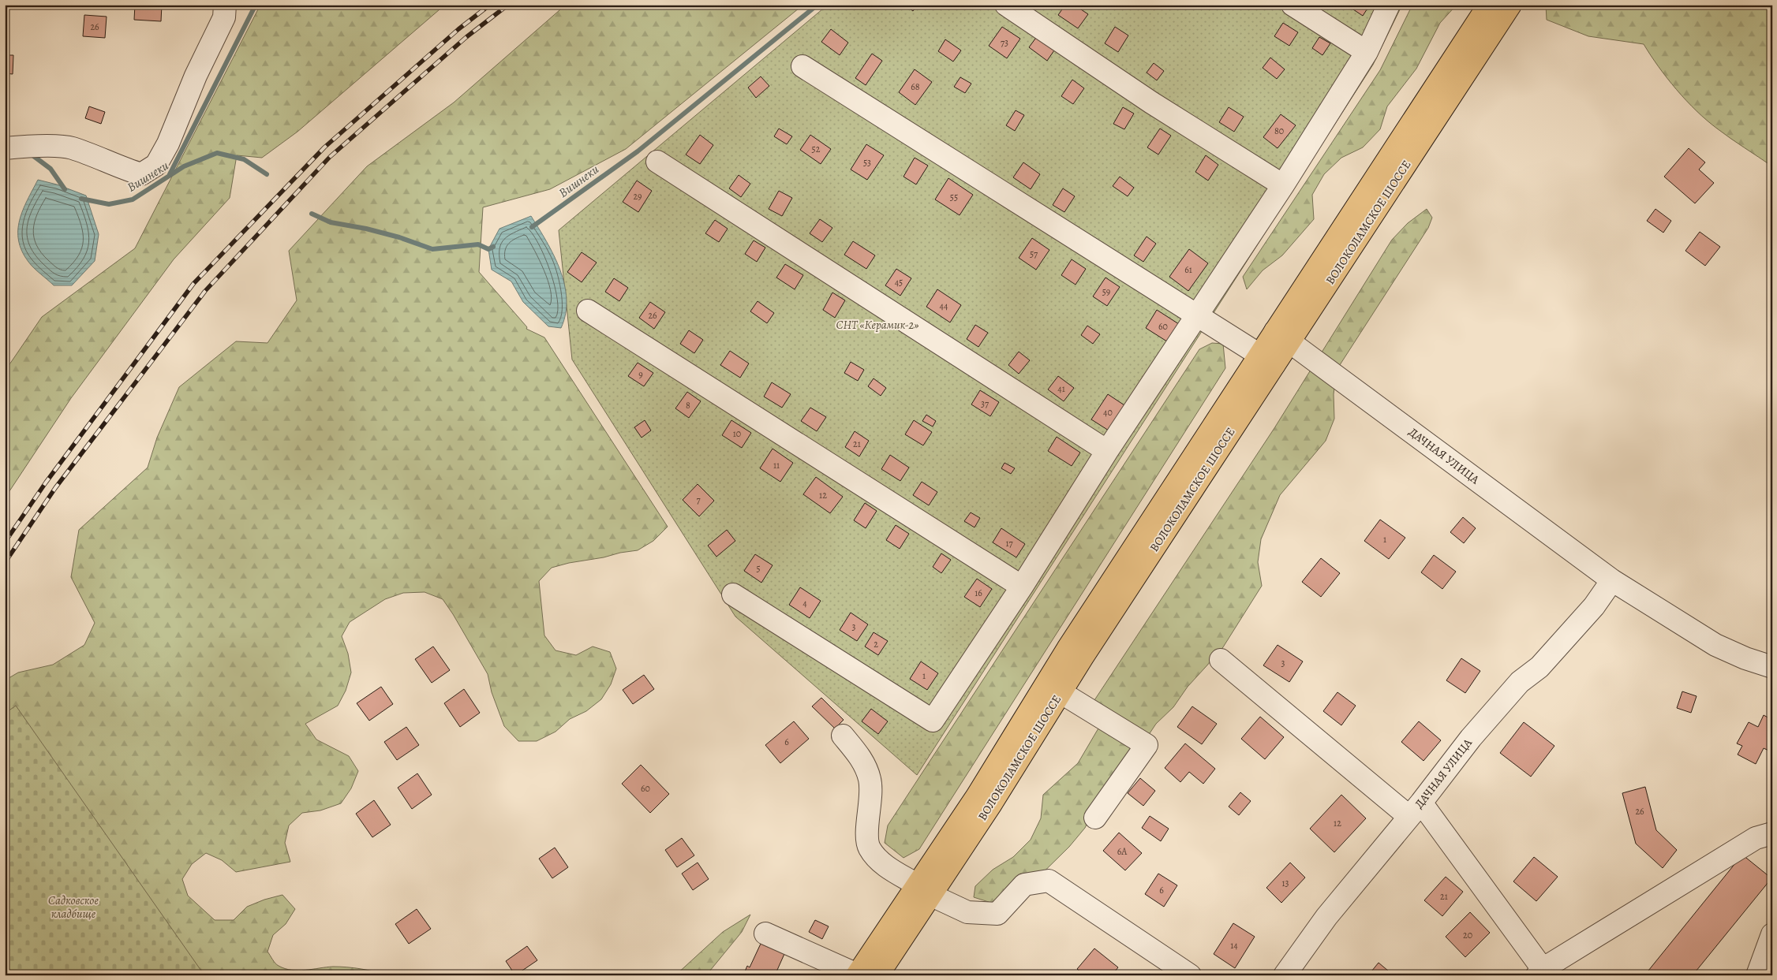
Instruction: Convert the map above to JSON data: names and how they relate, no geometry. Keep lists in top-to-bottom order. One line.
{"streets":{"main road":["ВОЛОКОЛАМСКОЕ ШОССЕ"],"street":["ДАЧНАЯ УЛИЦА"]},"crossings":[["ВОЛОКОЛАМСКОЕ ШОССЕ","ДАЧНАЯ УЛИЦА"]],"water":["Вишнеки"],"parks":["СНТ «Керамик-2»","Садковское кладбище"],"house_numbers":["26","73","68","80","52","53","29","55","57","61","45","59","44","26","60","9","41","37","8","40","10","21","11","12","7","1","17","5","16","4","3","2","3","1","6","60","26","12","6А","13","6","21","20","14"]}
